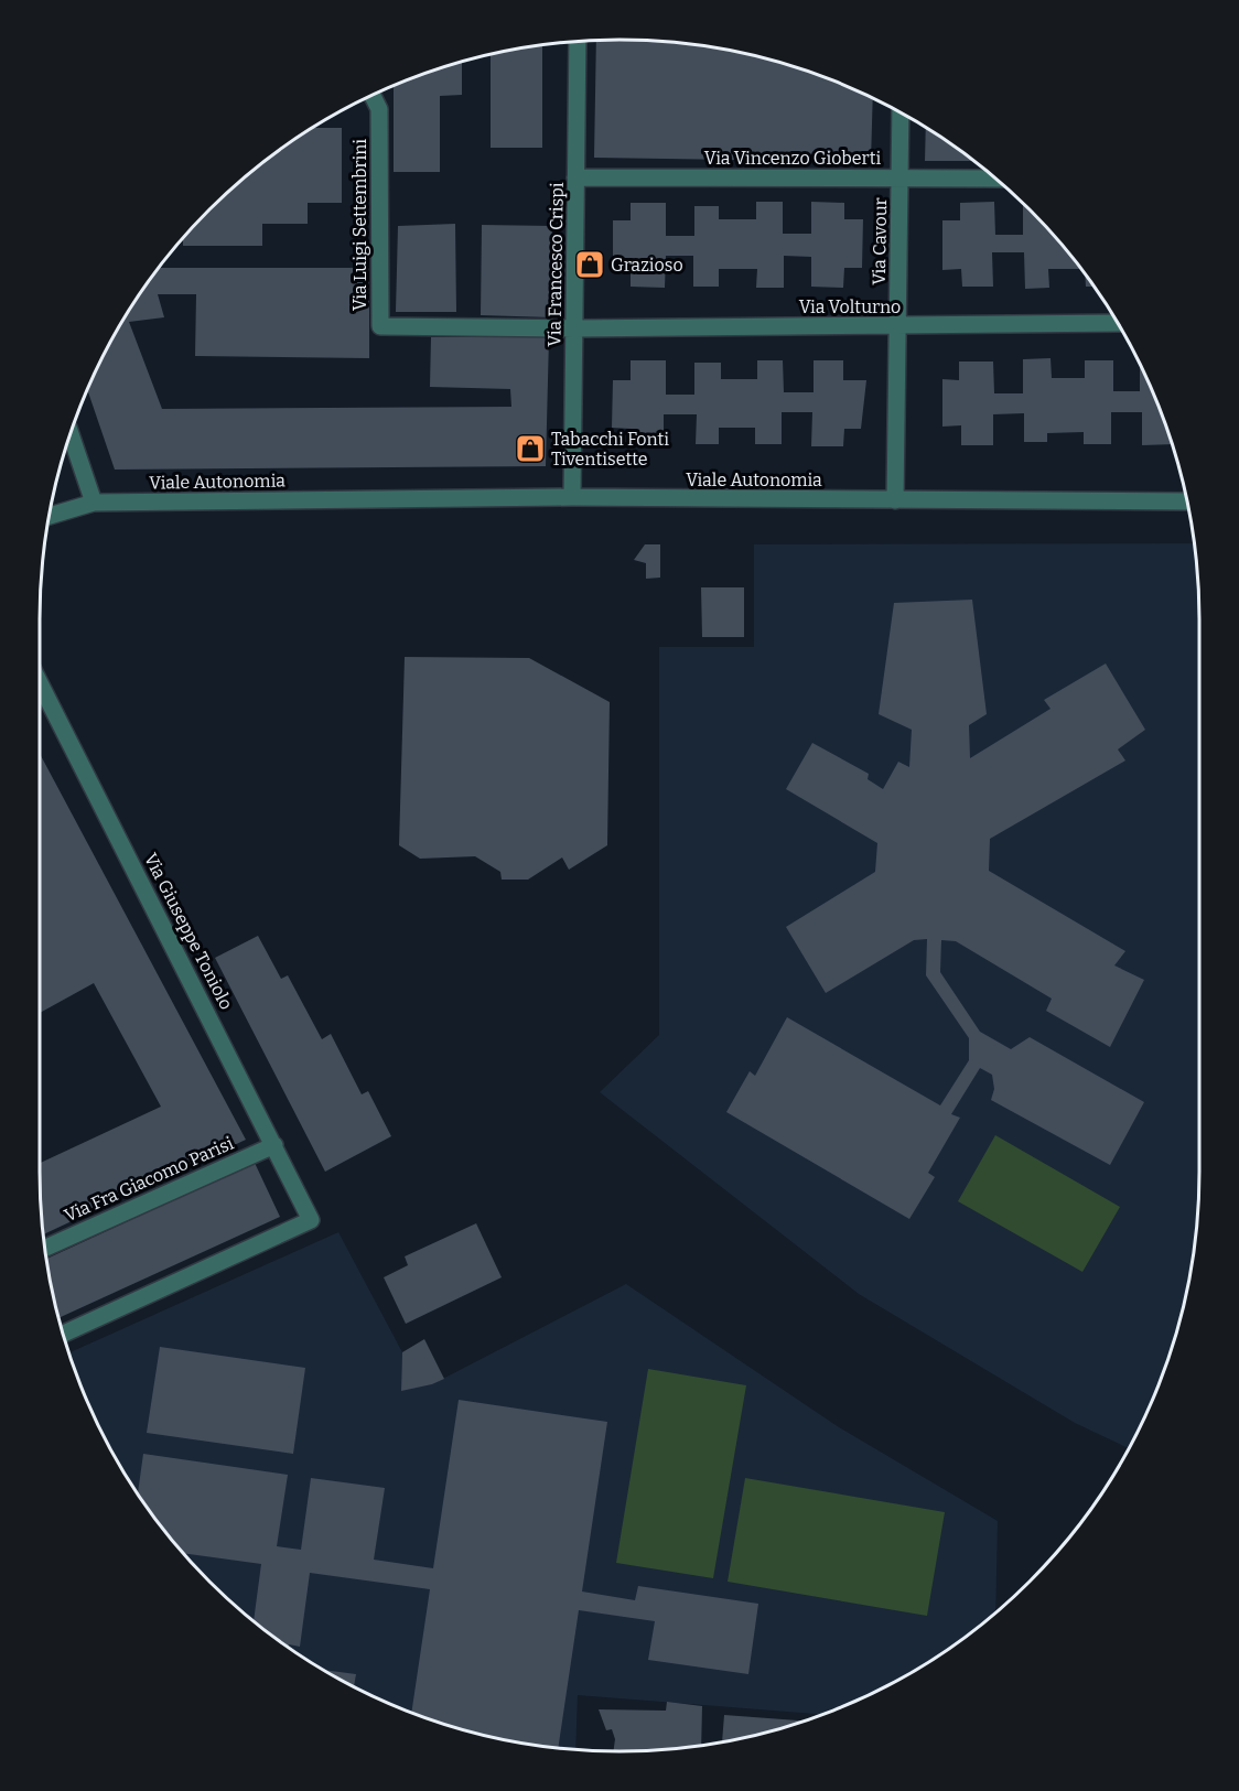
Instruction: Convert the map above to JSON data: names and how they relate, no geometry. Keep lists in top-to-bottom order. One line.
{"streets":{"street":["Via Vincenzo Gioberti","Via Luigi Settembrini","Via Cavour","Via Francesco Crispi","Via Volturno","Viale Autonomia","Via Giuseppe Toniolo","Via Fra Giacomo Parisi"]},"crossings":[["Via Vincenzo Gioberti","Via Cavour"],["Via Vincenzo Gioberti","Via Francesco Crispi"],["Via Luigi Settembrini","Via Francesco Crispi"],["Via Luigi Settembrini","Via Volturno"],["Via Cavour","Via Volturno"],["Via Cavour","Viale Autonomia"],["Via Francesco Crispi","Via Volturno"],["Via Francesco Crispi","Viale Autonomia"],["Via Giuseppe Toniolo","Via Fra Giacomo Parisi"]],"places":{"shop":["Grazioso","Tabacchi Fonti Tiventisette"]}}
